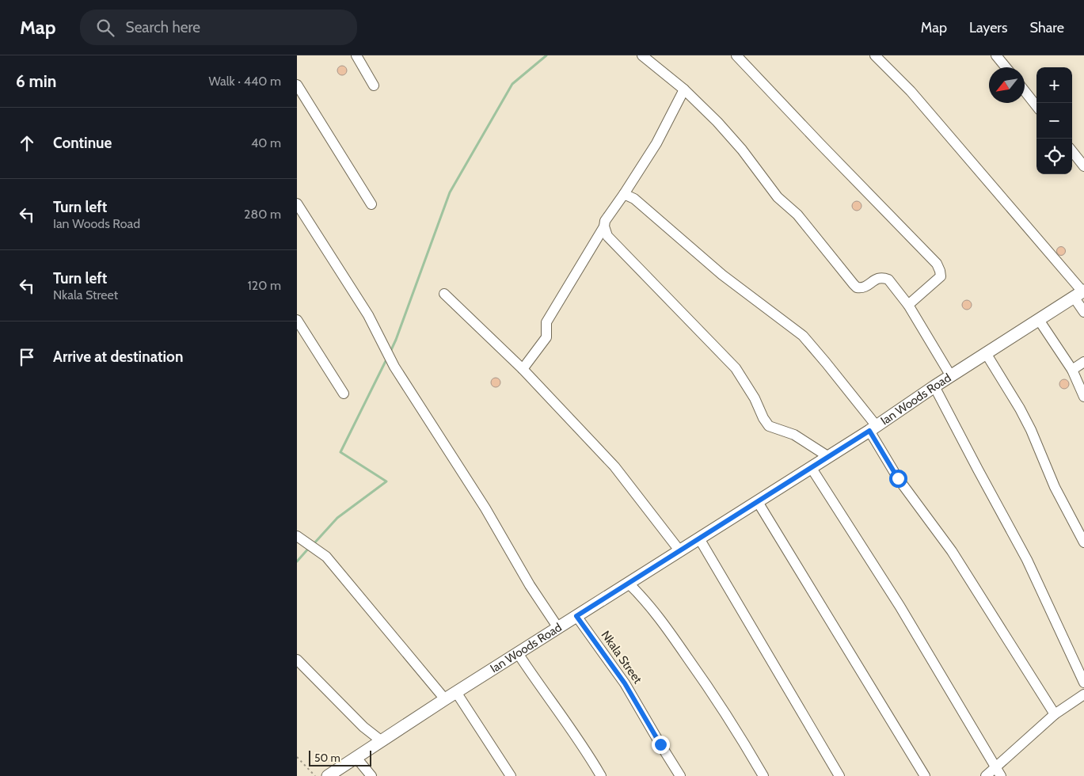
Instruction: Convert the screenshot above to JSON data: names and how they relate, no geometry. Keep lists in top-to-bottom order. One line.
{"streets":{"street":["Ian Woods Road","Nkala Street"]},"crossings":[["Ian Woods Road","Nkala Street"]],"scale_bar":"50 m","north":"bottom left","page":{"header":"Map","search":"Search here","nav":["Map","Layers","Share"],"heading":["6 min","Walk · 440 m"],"map_buttons":["+","−"],"list":[["Continue","40 m"],["Turn left","Ian Woods Road","280 m"],["Turn left","Nkala Street","120 m"],"Arrive at destination"],"scale":"50 m"}}
